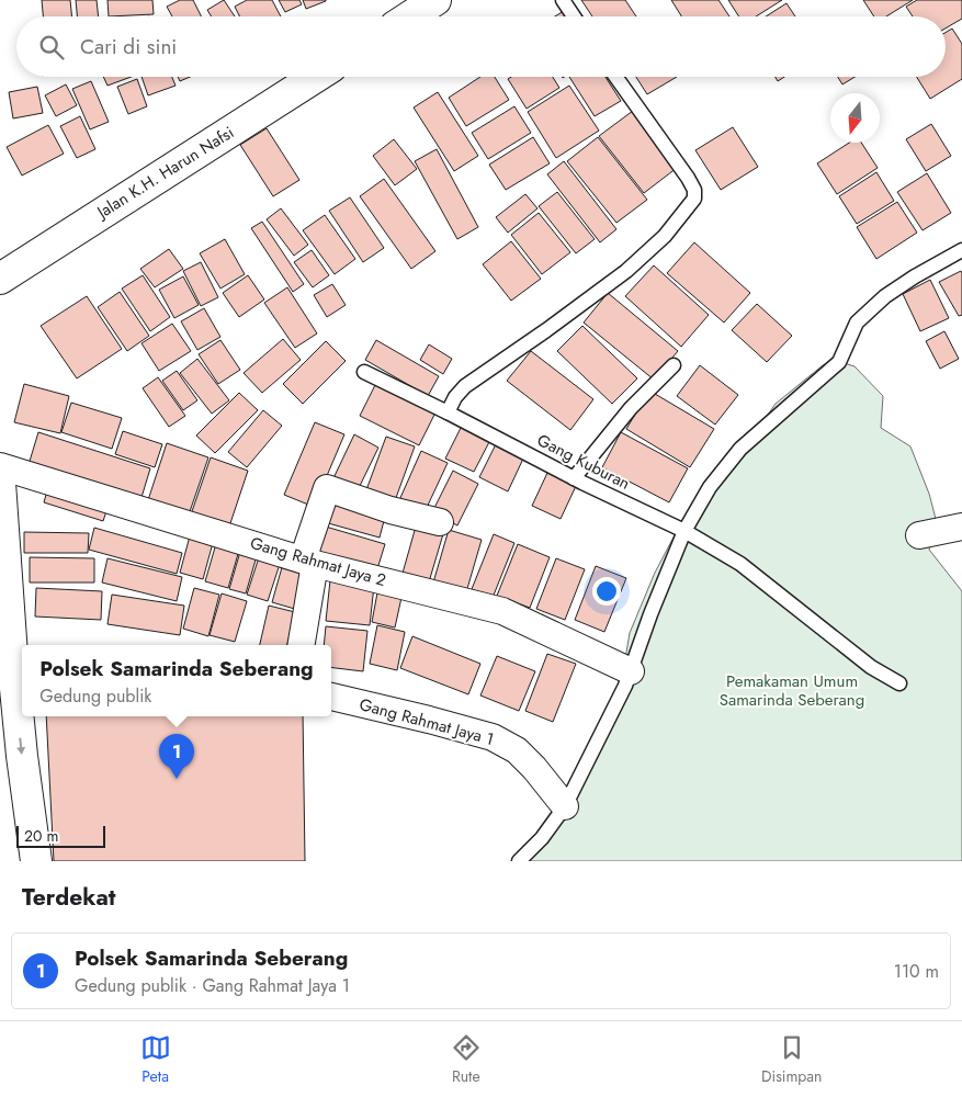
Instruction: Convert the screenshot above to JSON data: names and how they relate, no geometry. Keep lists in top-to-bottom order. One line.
{"streets":{"main road":["Jalan K.H. Harun Nafsi"],"street":["Gang Rahmat Jaya 2","Gang Rahmat Jaya 1"],"lane":["Gang Kuburan"]},"parks":["Pemakaman Umum Samarinda Seberang"],"scale_bar":"20 m","north":"bottom","page":{"search":"Cari di sini","popup":["Polsek Samarinda Seberang","Gedung publik"],"pins":"1","scale":"20 m","heading":"Terdekat","list":[{"mark":"1","name":"Polsek Samarinda Seberang","note":"Gedung publik · Gang Rahmat Jaya 1","value":"110 m"}],"nav":["Peta","Rute","Disimpan"]}}
